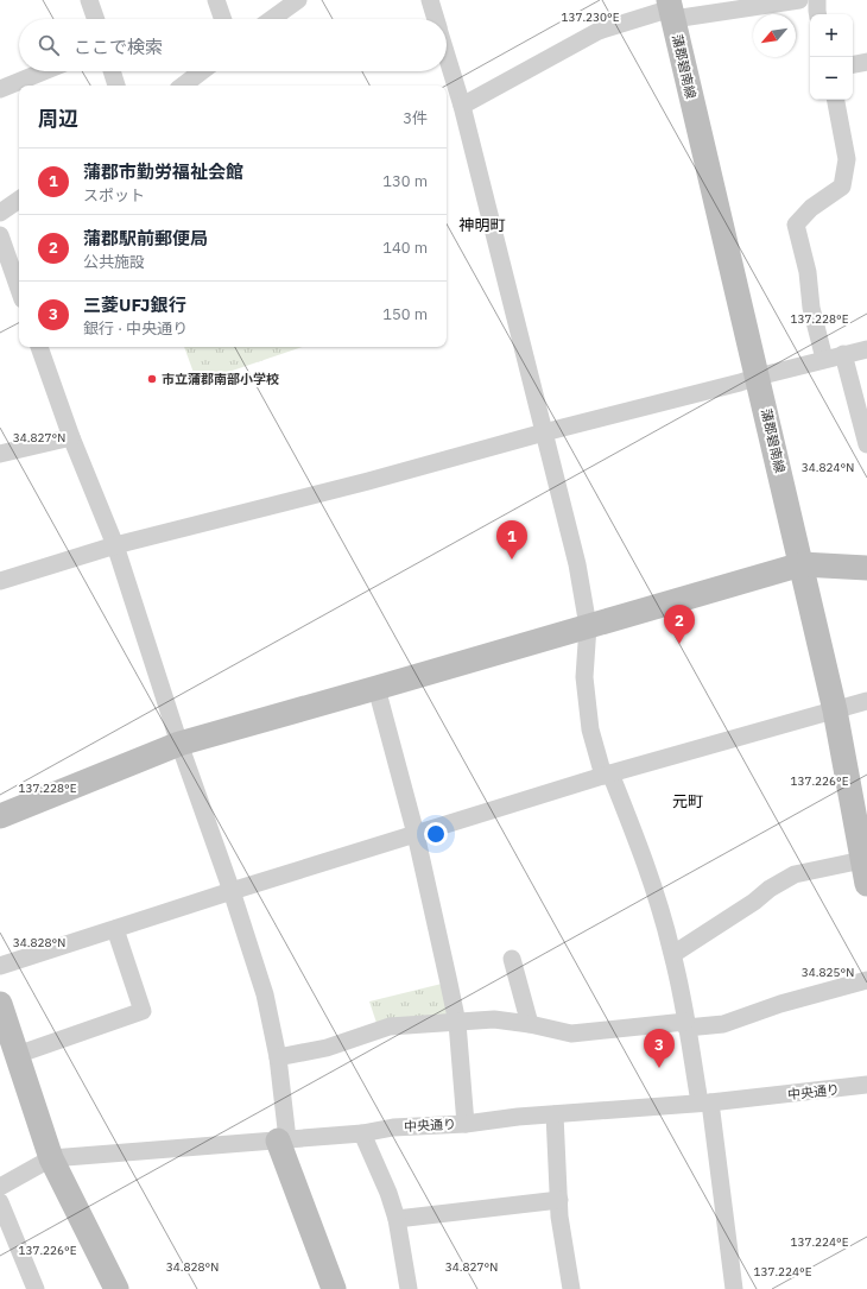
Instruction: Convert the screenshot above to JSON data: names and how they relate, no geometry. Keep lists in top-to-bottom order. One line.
{"streets":{"street":["蒲郡碧南線","中央通り"]},"districts":["神明町","元町"],"places":["市立蒲郡南部小学校"],"north":"bottom left","page":{"map_buttons":["+","−"],"search":"ここで検索","heading":["周辺","3件"],"list":[{"mark":"1","name":"蒲郡市勤労福祉会館","note":"スポット","value":"130 m"},{"mark":"2","name":"蒲郡駅前郵便局","note":"公共施設","value":"140 m"},{"mark":"3","name":"三菱UFJ銀行","note":"銀行 · 中央通り","value":"150 m"}],"pins":["1","2","3"]},"coordinates":["137.230°E","137.228°E","34.827°N","34.824°N","137.226°E","34.828°N","34.825°N","137.224°E"]}
